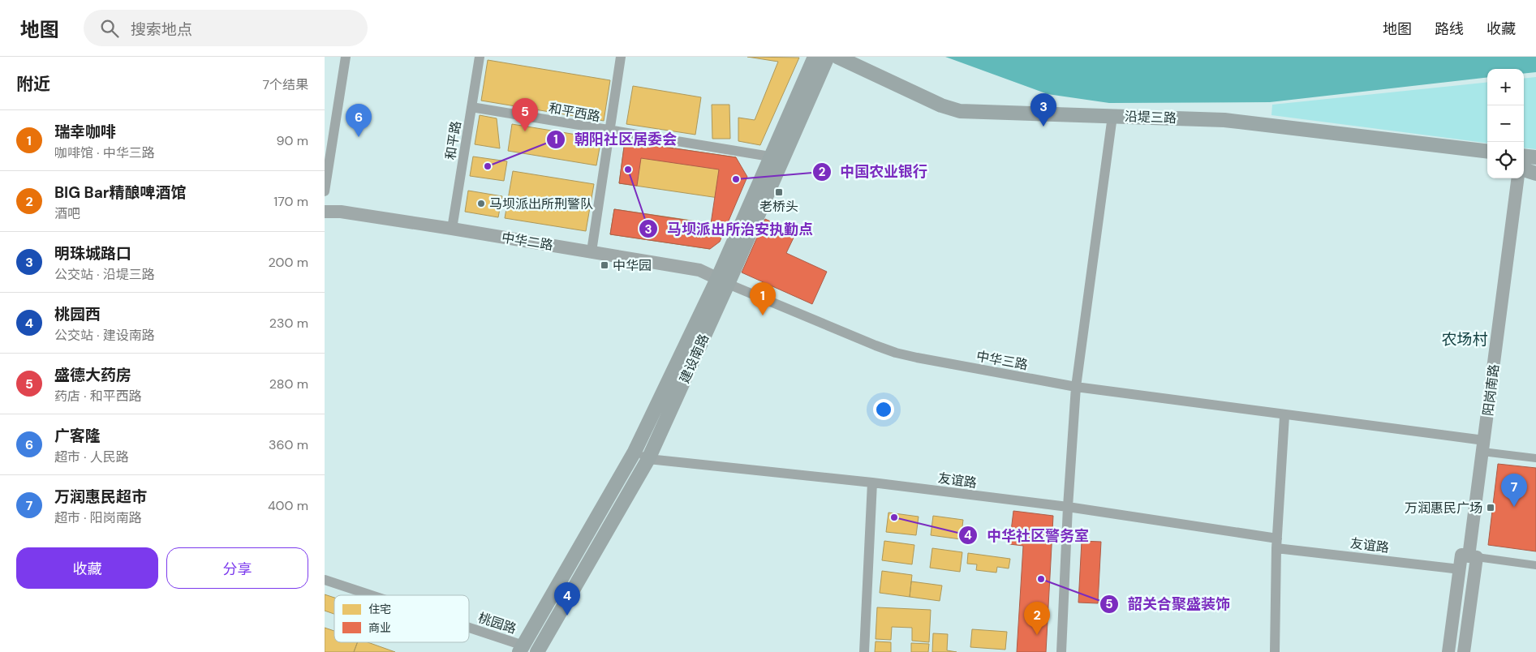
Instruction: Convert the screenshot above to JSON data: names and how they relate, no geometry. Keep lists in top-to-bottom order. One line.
{"streets":{"main road":["沿堤三路","建设南路"],"street":["和平西路","和平路","中华二路","中华三路","阳岗南路","友谊路","桃园路"]},"crossings":[["和平西路","和平路"],["和平西路","建设南路"],["和平路","中华二路"],["中华二路","建设南路"],["中华二路","中华三路"],["建设南路","中华三路"],["建设南路","友谊路"],["建设南路","桃园路"],["中华三路","阳岗南路"]],"districts":["农场村"],"places":{"other":["朝阳社区居委会","马坝派出所治安执勤点","中国农业银行","马坝派出所刑警队","中华社区警务室","韶关合聚盛装饰"],"transit":["老桥头","中华园","万润惠民广场"]},"legend":["住宅","商业"],"page":{"header":"地图","search":"搜索地点","nav":["地图","路线","收藏"],"heading":["附近","7个结果"],"map_buttons":["+","−"],"pins":["3","5","6","1","7","4","2"],"list":[{"mark":"1","name":"瑞幸咖啡","note":"咖啡馆 · 中华三路","value":"90 m"},{"mark":"2","name":"BIG Bar精酿啤酒馆","note":"酒吧","value":"170 m"},{"mark":"3","name":"明珠城路口","note":"公交站 · 沿堤三路","value":"200 m"},{"mark":"4","name":"桃园西","note":"公交站 · 建设南路","value":"230 m"},{"mark":"5","name":"盛德大药房","note":"药店 · 和平西路","value":"280 m"},{"mark":"6","name":"广客隆","note":"超市 · 人民路","value":"360 m"},{"mark":"7","name":"万润惠民超市","note":"超市 · 阳岗南路","value":"400 m"}],"buttons":["收藏","分享"]}}
